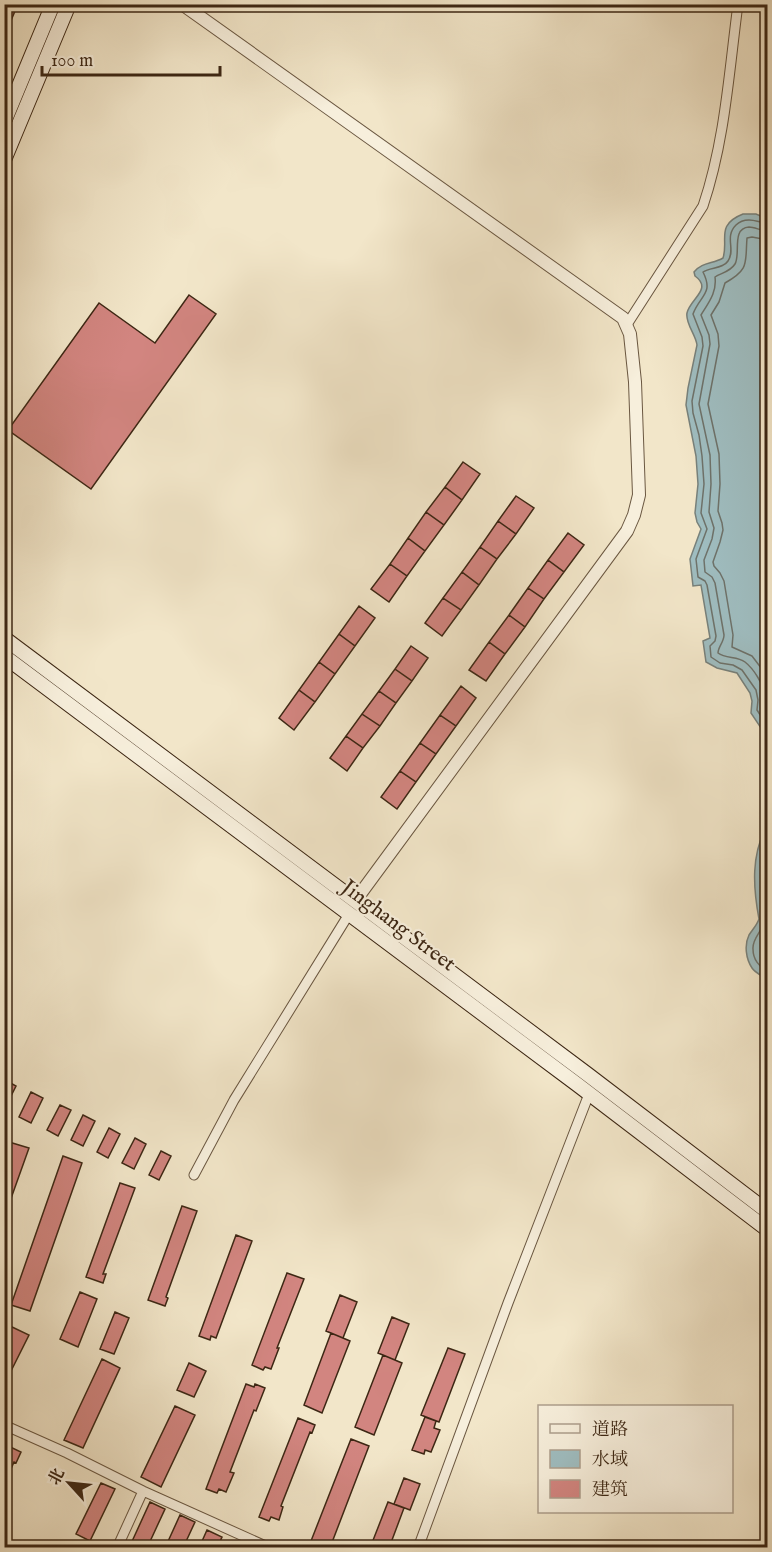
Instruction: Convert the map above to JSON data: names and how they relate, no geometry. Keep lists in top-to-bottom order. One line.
{"streets":{"main road":["Jinghang Street"]},"legend":["道路","水域","建筑"],"scale_bar":"100 m","north":"top left"}
